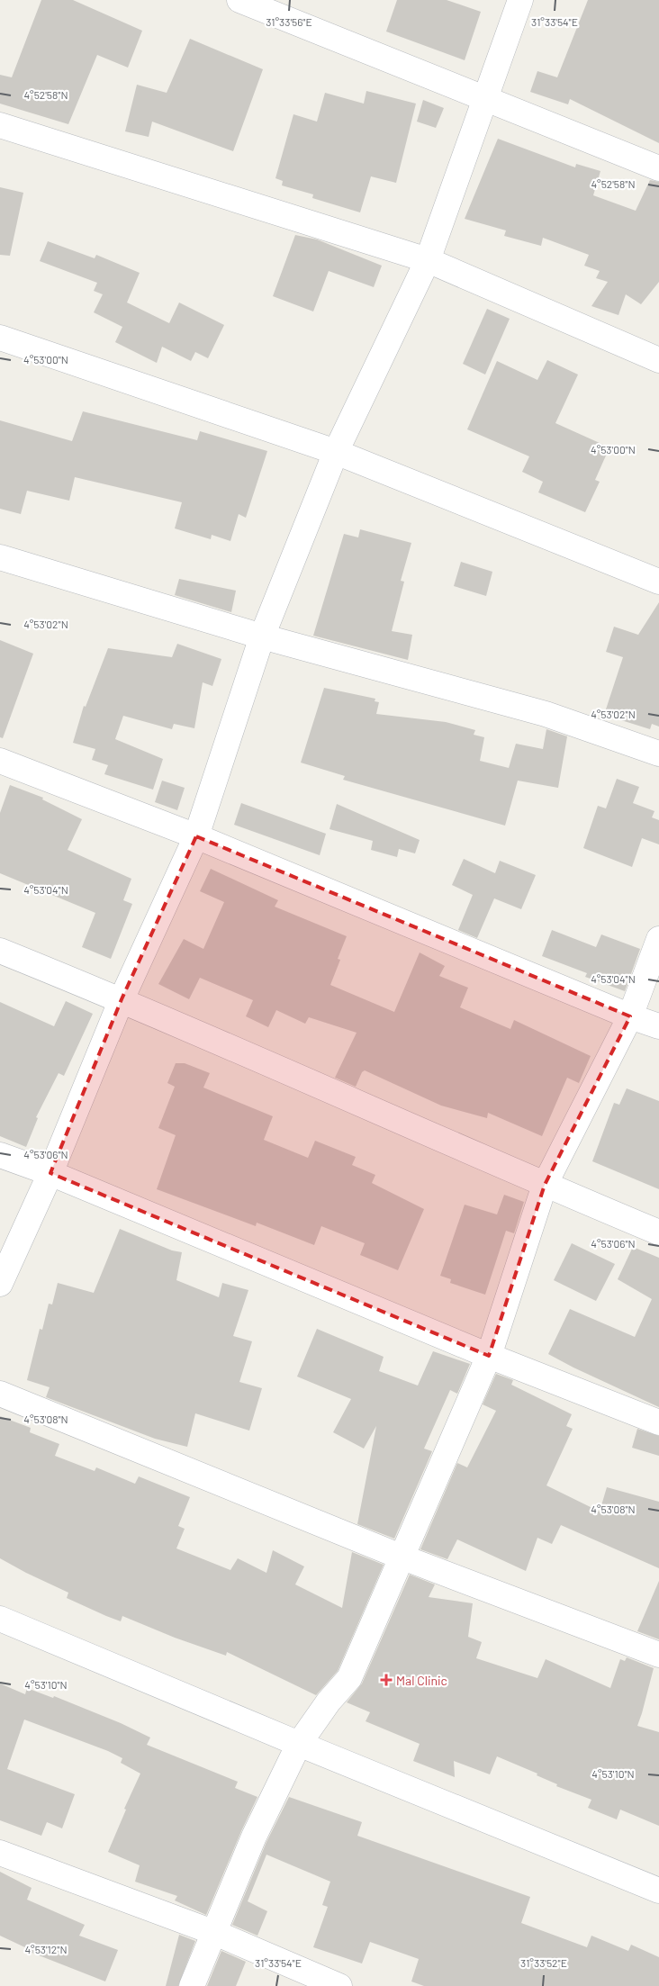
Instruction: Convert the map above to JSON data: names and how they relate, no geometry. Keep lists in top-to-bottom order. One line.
{"places":{"health":["Mal Clinic"]},"coordinates":["31°33'56\"E","31°33'54\"E","4°52'58\"N","4°53'00\"N","4°53'02\"N","4°53'04\"N","4°53'06\"N","4°53'08\"N","4°53'10\"N","4°53'12\"N","31°33'52\"E"]}
